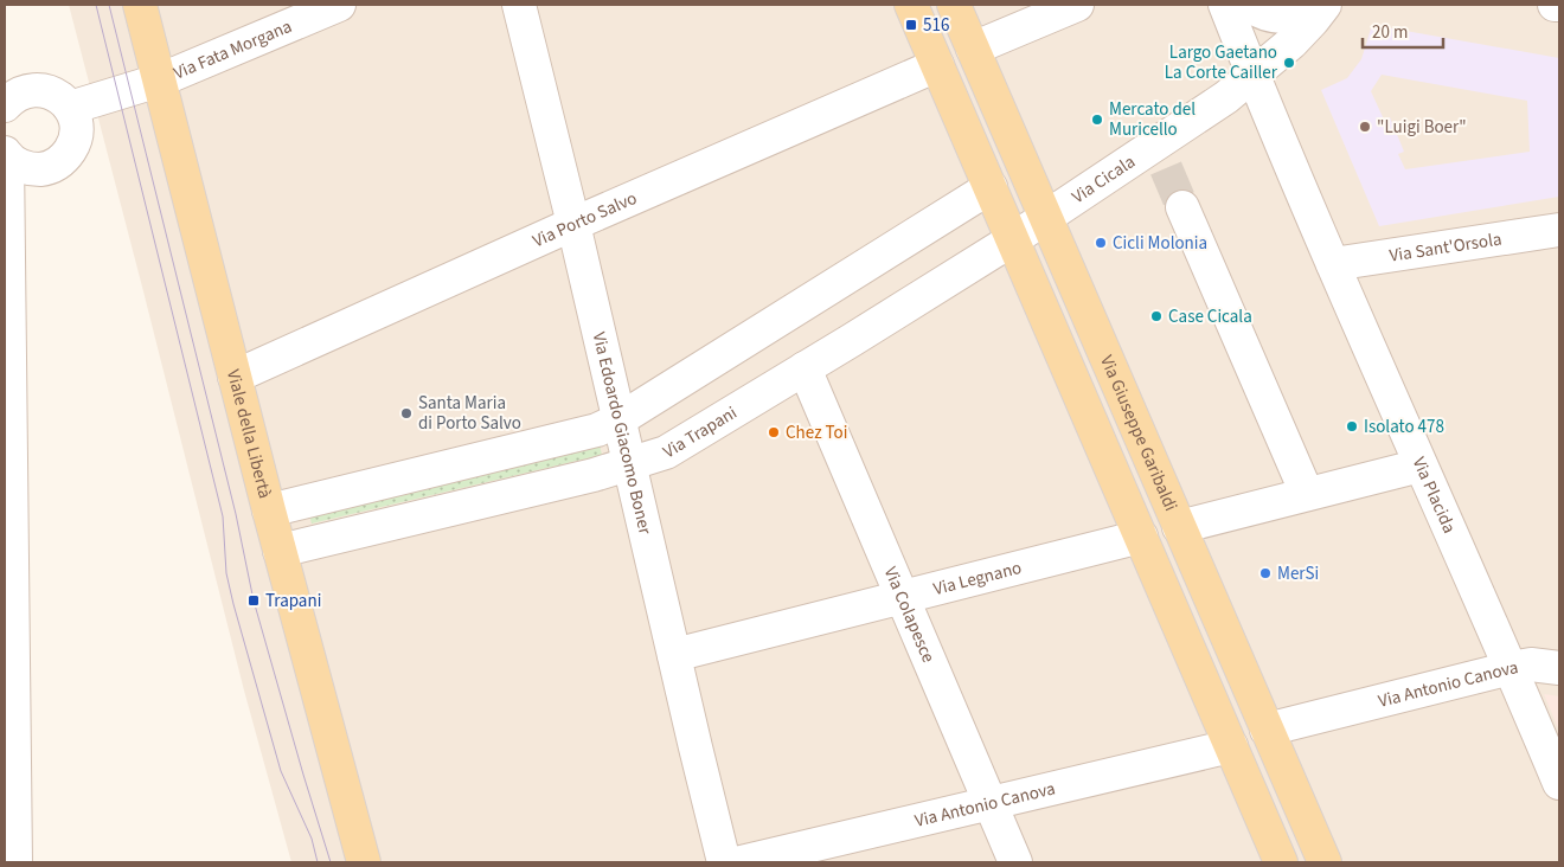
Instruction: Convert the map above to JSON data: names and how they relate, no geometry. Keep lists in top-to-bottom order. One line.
{"streets":{"main road":["Via Giuseppe Garibaldi","Viale della Libertà"],"street":["Via Fata Morgana","Via Cicala","Via Porto Salvo","Via Sant'Orsola","Via Trapani","Via Edoardo Giacomo Boner","Via Placida","Via Legnano","Via Colapesce","Via Antonio Canova"]},"crossings":[["Via Fata Morgana","Viale della Libertà"],["Via Cicala","Via Trapani"],["Via Cicala","Via Giuseppe Garibaldi"],["Via Cicala","Via Placida"],["Via Porto Salvo","Via Edoardo Giacomo Boner"],["Via Porto Salvo","Viale della Libertà"],["Via Sant'Orsola","Via Placida"],["Via Trapani","Via Edoardo Giacomo Boner"],["Via Trapani","Viale della Libertà"],["Via Trapani","Via Colapesce"],["Via Edoardo Giacomo Boner","Via Legnano"],["Via Giuseppe Garibaldi","Via Antonio Canova"],["Via Placida","Via Antonio Canova"],["Via Legnano","Via Colapesce"],["Via Colapesce","Via Antonio Canova"]],"places":{"transit":["516","Trapani"],"other":["Largo Gaetano La Corte Cailler","Mercato del Muricello","\"Luigi Boer\"","Cicli Molonia","Case Cicala","Santa Maria di Porto Salvo","Isolato 478","Chez Toi","MerSi"]},"scale_bar":"20 m"}
